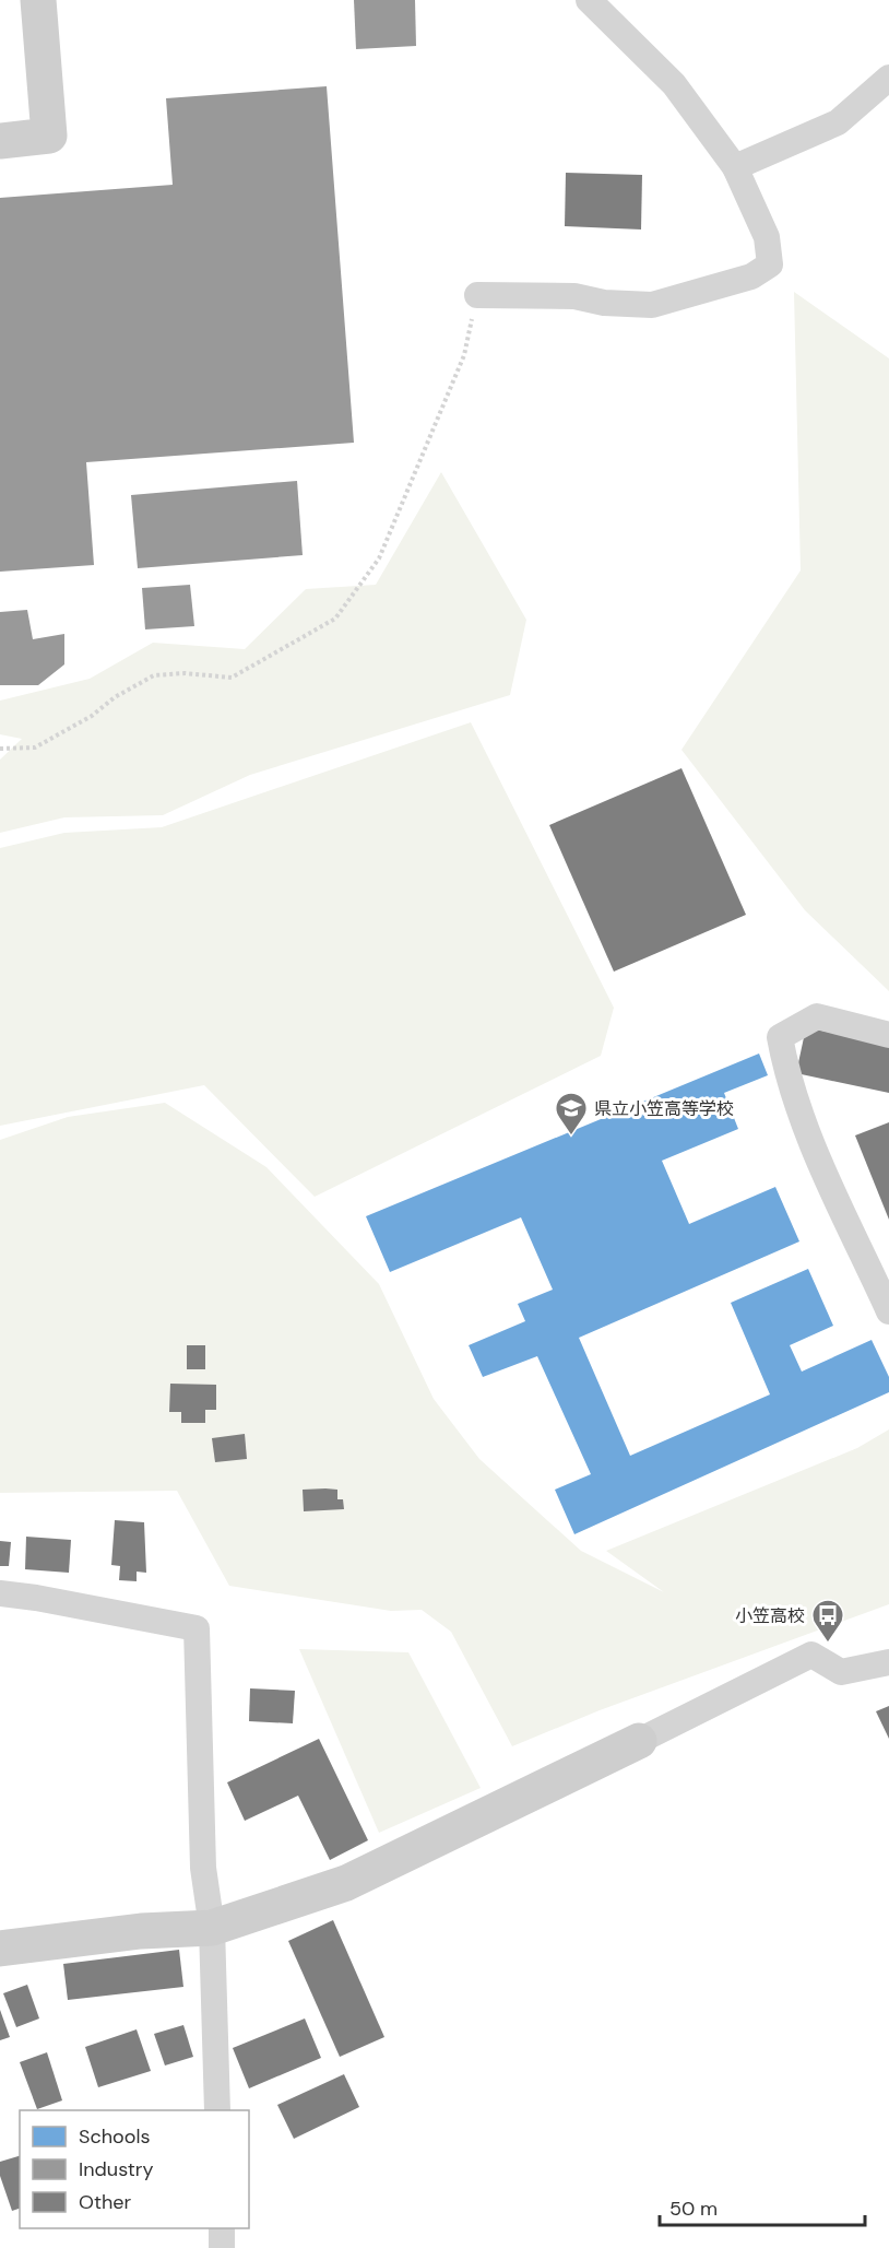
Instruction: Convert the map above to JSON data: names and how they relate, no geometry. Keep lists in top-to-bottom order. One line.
{"places":{"school or university":["県立小笠高等学校"],"bus stop":["小笠高校"]},"legend":["Schools","Industry","Other"],"scale_bar":"50 m"}
